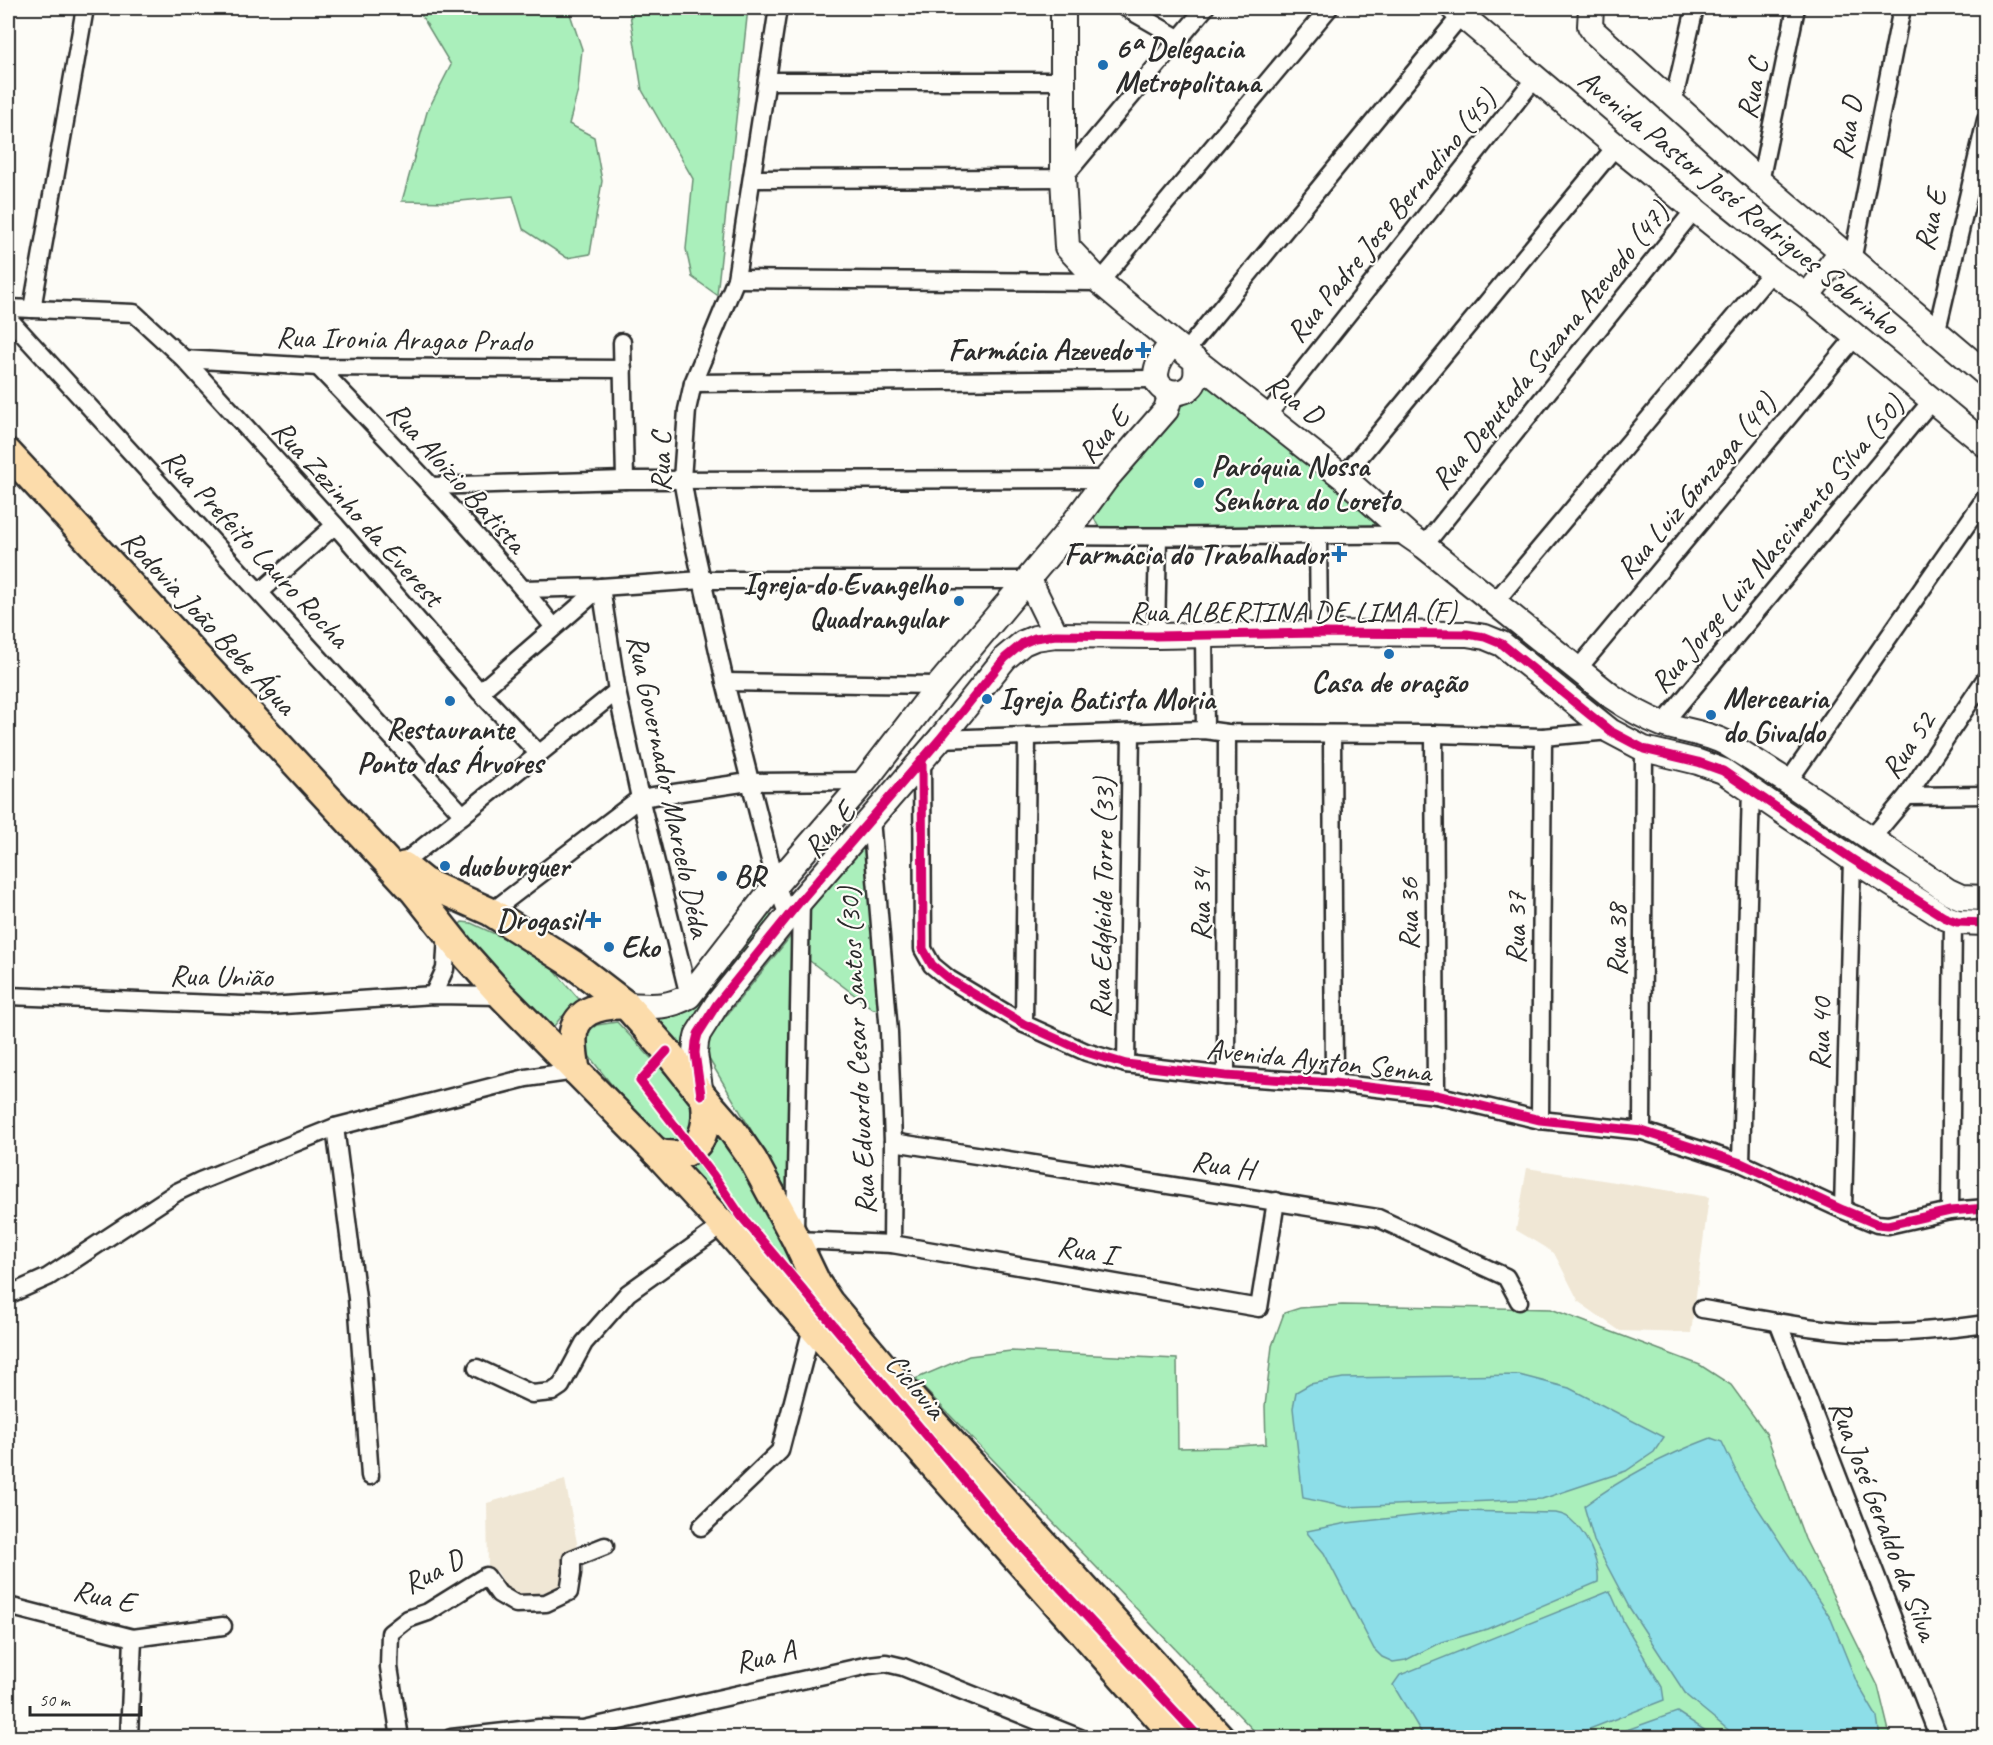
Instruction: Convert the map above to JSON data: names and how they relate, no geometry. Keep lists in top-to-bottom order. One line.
{"streets":{"main road":["Rodovia João Bebe Água"],"street":["Rua C","Rua D","Avenida Pastor José Rodrigues Sobrinho","Rua Padre Jose Bernadino (45)","Rua E","Rua Ironia Aragao Prado","Rua Deputada Suzana Azevedo (47)","Rua Aloizio Batista","Rua Luiz Gonzaga (49)","Rua Zezinho da Everest","Rua Jorge Luiz Nascimento Silva (50)","Rua Prefeito Lauro Rocha","Rua ALBERTINA DE LIMA (F)","Rua 52","Rua Governador Marcelo Déda","Rua Edgleide Torre (33)","Rua 34","Rua 36","Rua 37","Rua 38","Rua União","Rua 40","Rua Eduardo Cesar Santos (30)","Avenida Ayrton Senna","Rua H","Rua I","Rua José Geraldo da Silva","Rua A"],"cycle path":["Ciclovia"]},"crossings":[["Rua C","Avenida Pastor José Rodrigues Sobrinho"],["Rua C","Rua E"],["Rua D","Avenida Pastor José Rodrigues Sobrinho"],["Rua D","Rua Padre Jose Bernadino (45)"],["Rua D","Rua E"],["Rua D","Rua Deputada Suzana Azevedo (47)"],["Rua D","Rua Luiz Gonzaga (49)"],["Rua D","Rua Jorge Luiz Nascimento Silva (50)"],["Rua D","Rua 52"],["Avenida Pastor José Rodrigues Sobrinho","Rua Padre Jose Bernadino (45)"],["Avenida Pastor José Rodrigues Sobrinho","Rua E"],["Avenida Pastor José Rodrigues Sobrinho","Rua Deputada Suzana Azevedo (47)"],["Avenida Pastor José Rodrigues Sobrinho","Rua Luiz Gonzaga (49)"],["Avenida Pastor José Rodrigues Sobrinho","Rua Jorge Luiz Nascimento Silva (50)"],["Rua E","Rua ALBERTINA DE LIMA (F)"],["Rua E","Rua Governador Marcelo Déda"],["Rua E","Rua Eduardo Cesar Santos (30)"],["Rua E","Avenida Ayrton Senna"],["Rua Ironia Aragao Prado","Rua Aloizio Batista"],["Rua Ironia Aragao Prado","Rua Zezinho da Everest"],["Rua ALBERTINA DE LIMA (F)","Rua 38"],["Rua ALBERTINA DE LIMA (F)","Rua 40"],["Rua Edgleide Torre (33)","Avenida Ayrton Senna"],["Rua 34","Avenida Ayrton Senna"],["Rua 36","Avenida Ayrton Senna"],["Rua 37","Avenida Ayrton Senna"],["Rua 38","Avenida Ayrton Senna"],["Rua 40","Avenida Ayrton Senna"],["Rua Eduardo Cesar Santos (30)","Rua H"],["Rua Eduardo Cesar Santos (30)","Rua I"],["Rua H","Rua I"]],"places":{"other":["6ª Delegacia Metropolitana","Paróquia Nossa Senhora do Loreto","Igreja do Evangelho Quadrangular","Casa de oração","Igreja Batista Moria","Restaurante Ponto das Árvores","Mercearia do Givaldo","duoburguer","BR","Eko"],"health":["Farmácia Azevedo","Farmácia do Trabalhador","Drogasil"]},"scale_bar":"50 m"}
